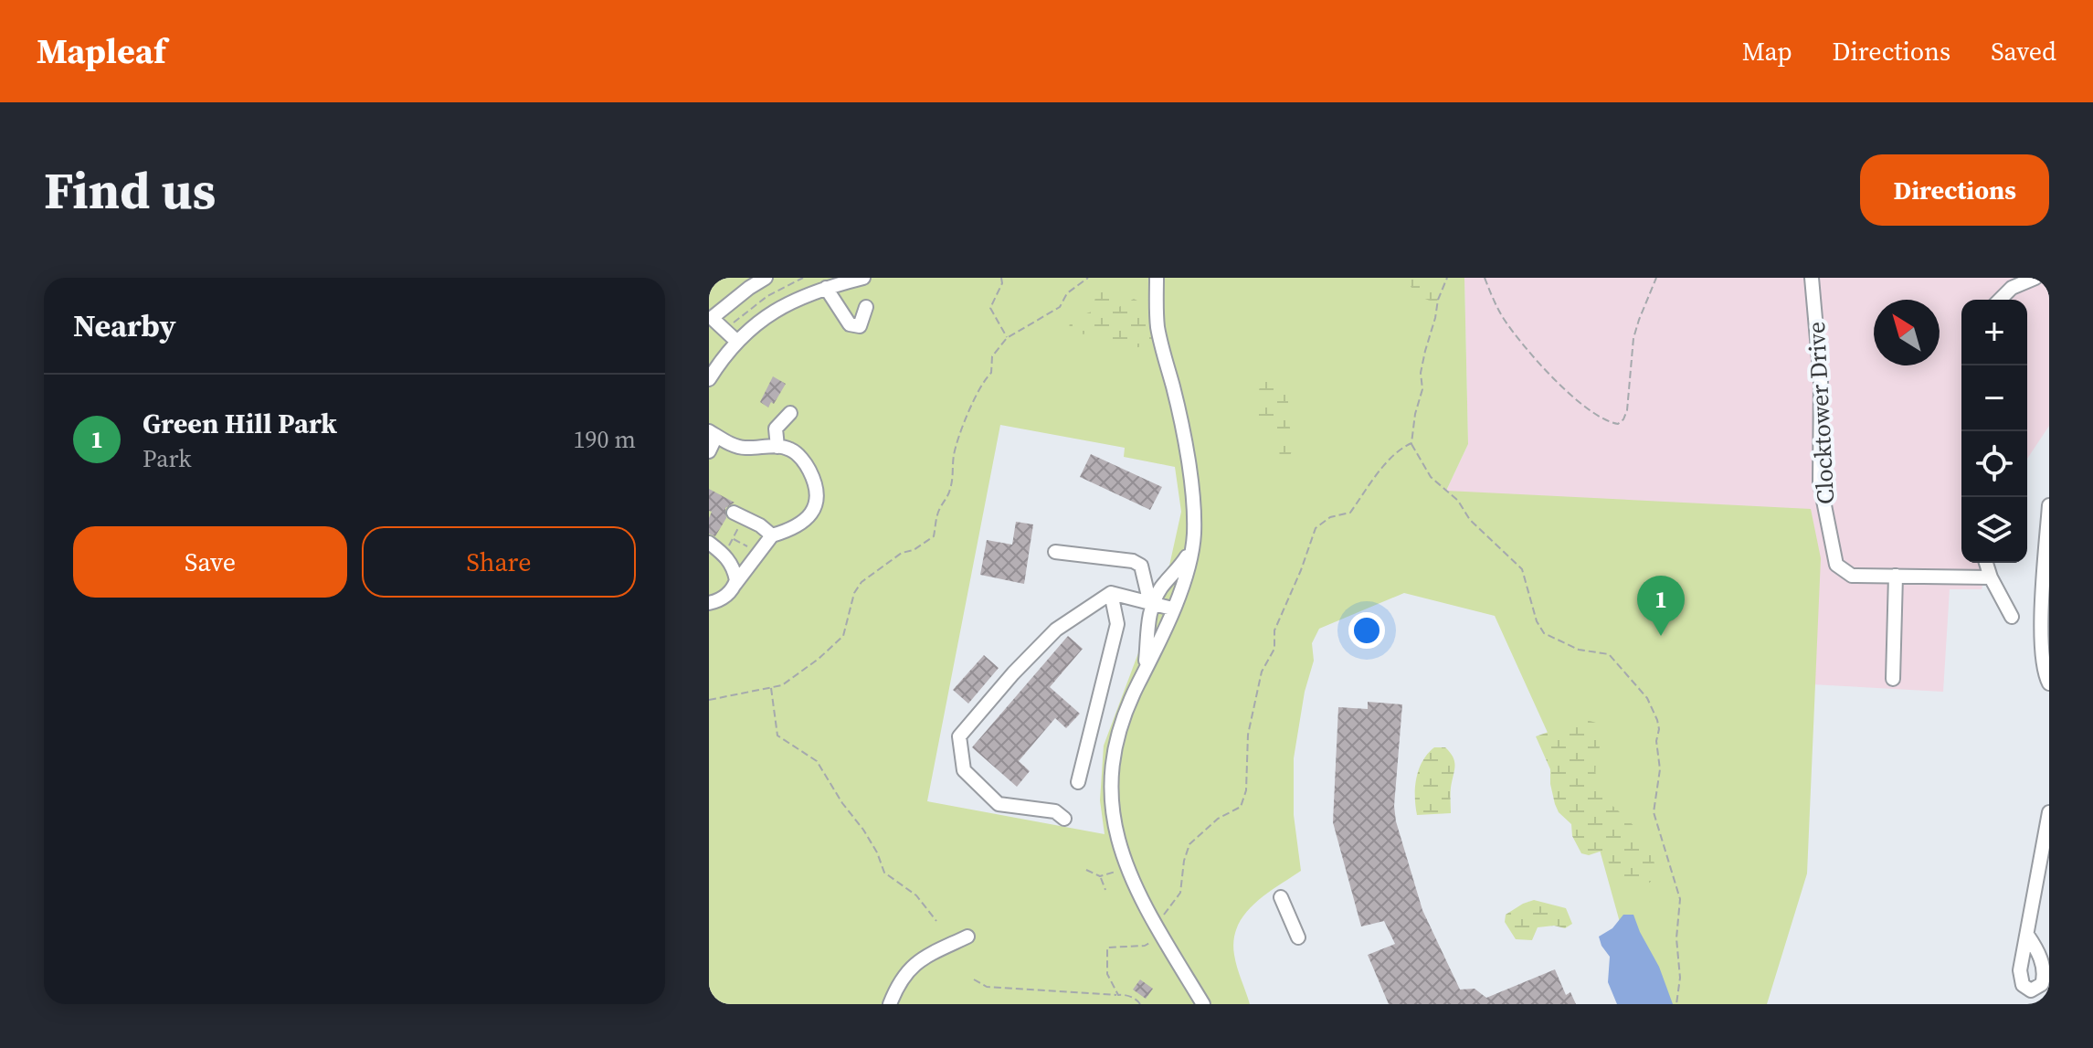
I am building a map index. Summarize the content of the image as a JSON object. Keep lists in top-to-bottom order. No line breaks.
{"streets":{"street":["Clocktower Drive"]},"north":"top left","page":{"header":"Mapleaf","nav":["Map","Directions","Saved"],"buttons":["Directions",["Save","Share"]],"title":"Find us","heading":"Nearby","map_buttons":["+","−"],"list":[{"mark":"1","name":"Green Hill Park","note":"Park","value":"190 m"}],"pins":"1"}}
